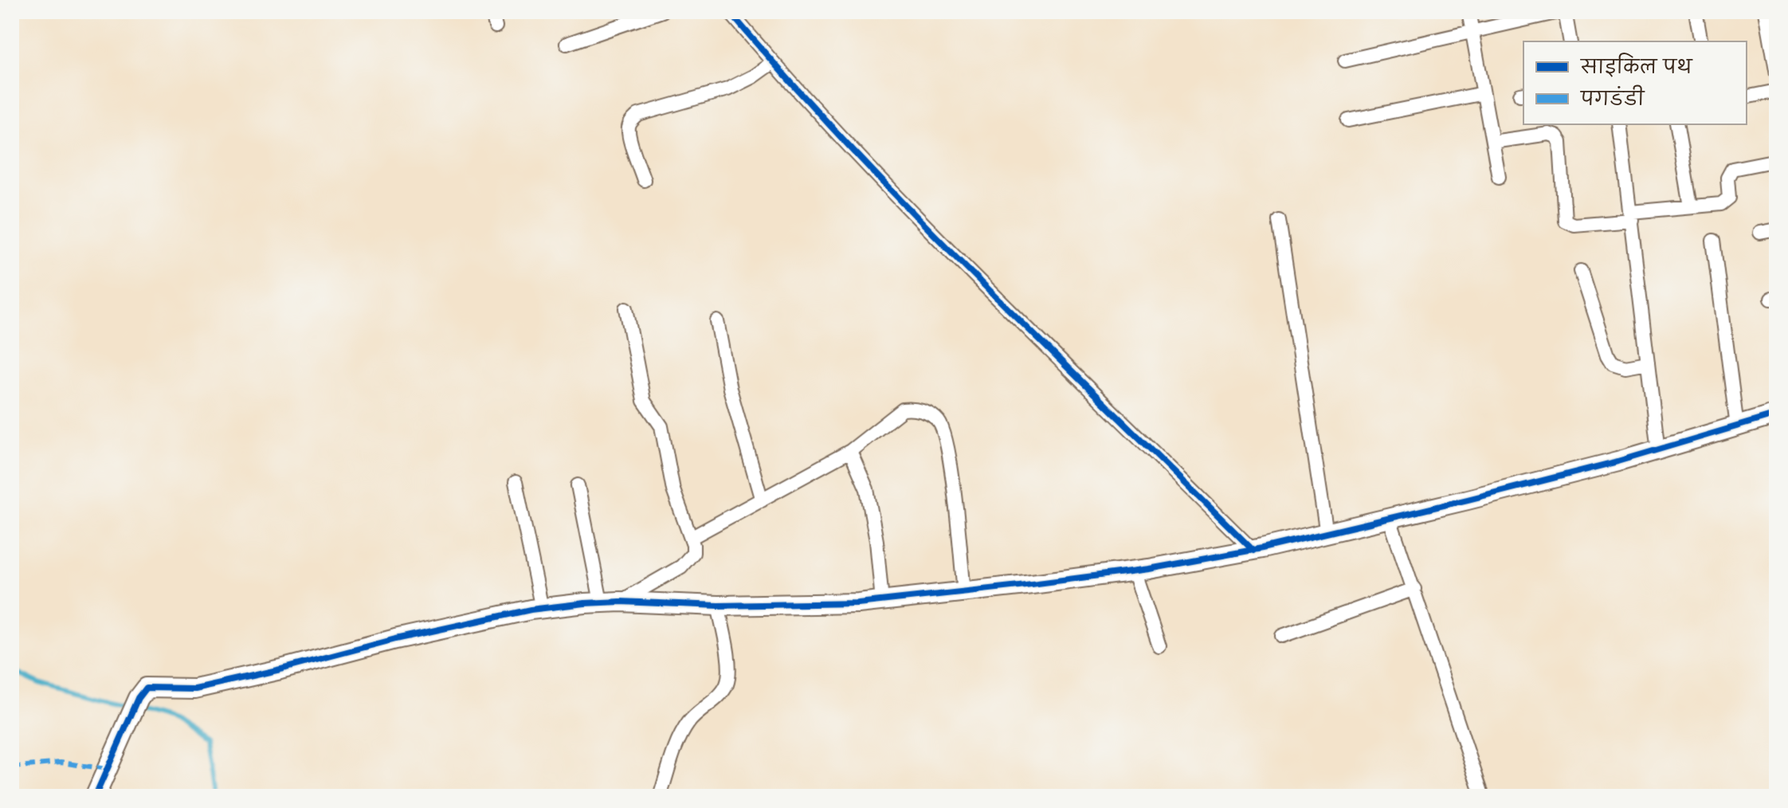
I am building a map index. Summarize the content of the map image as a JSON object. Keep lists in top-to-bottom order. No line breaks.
{"legend":["साइकिल पथ","पगडंडी"]}
